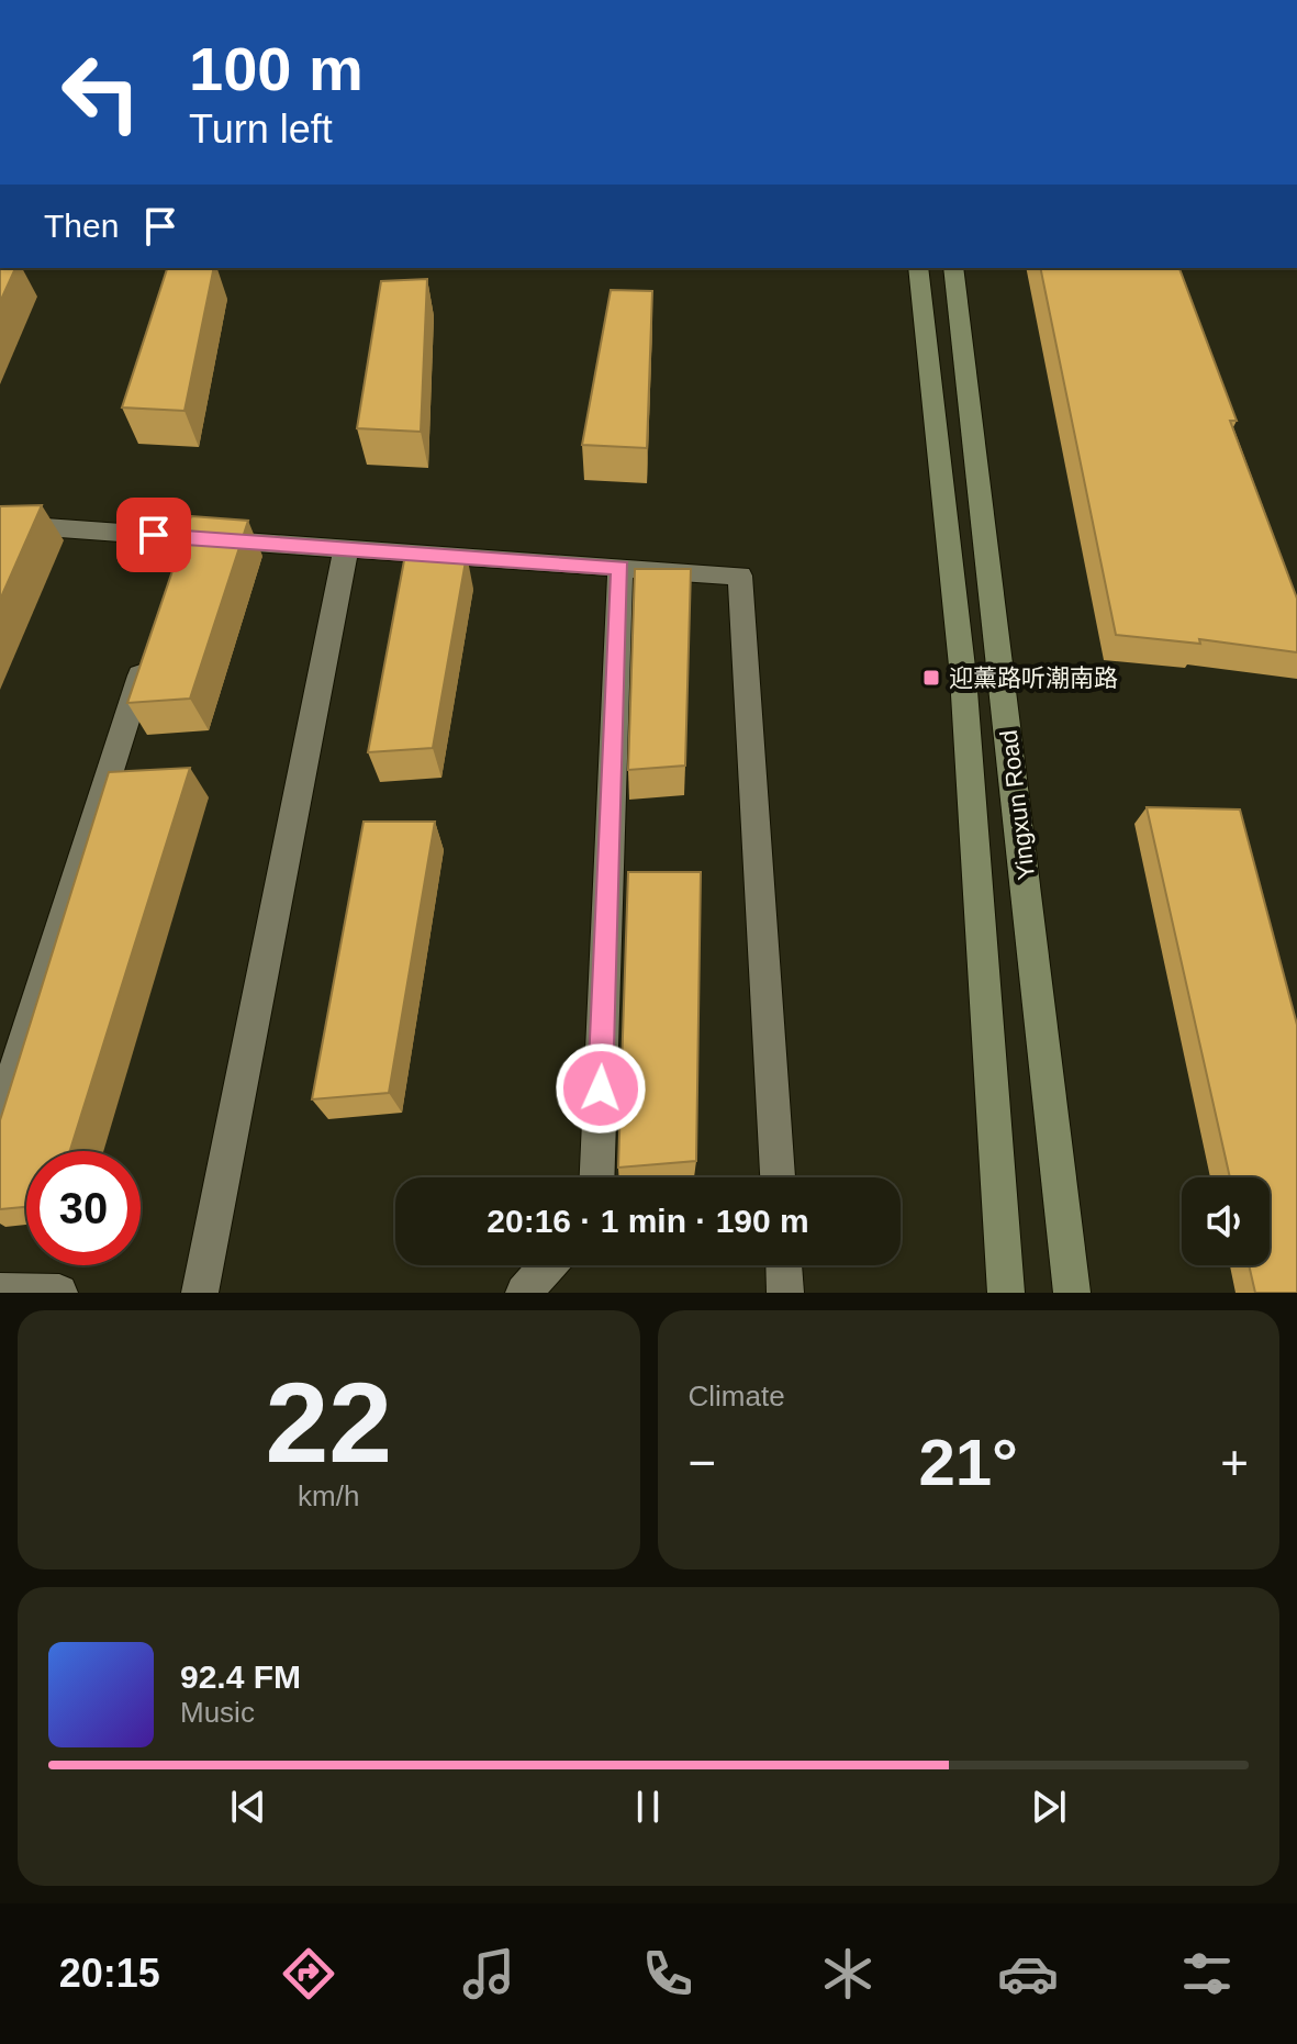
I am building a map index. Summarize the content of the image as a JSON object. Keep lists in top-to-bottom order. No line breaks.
{"streets":{"street":["Yingxun Road"]},"places":{"transit":["迎薰路听潮南路"]},"page":{"turn":["100 m","Turn left"],"then":"Then","limit":"30","trip":"20:16 · 1 min · 190 m","tile":[["22","km/h"],"Climate"],"heat":["−","21°","+"],"song":["92.4 FM","Music"],"tabs":"20:15"}}
